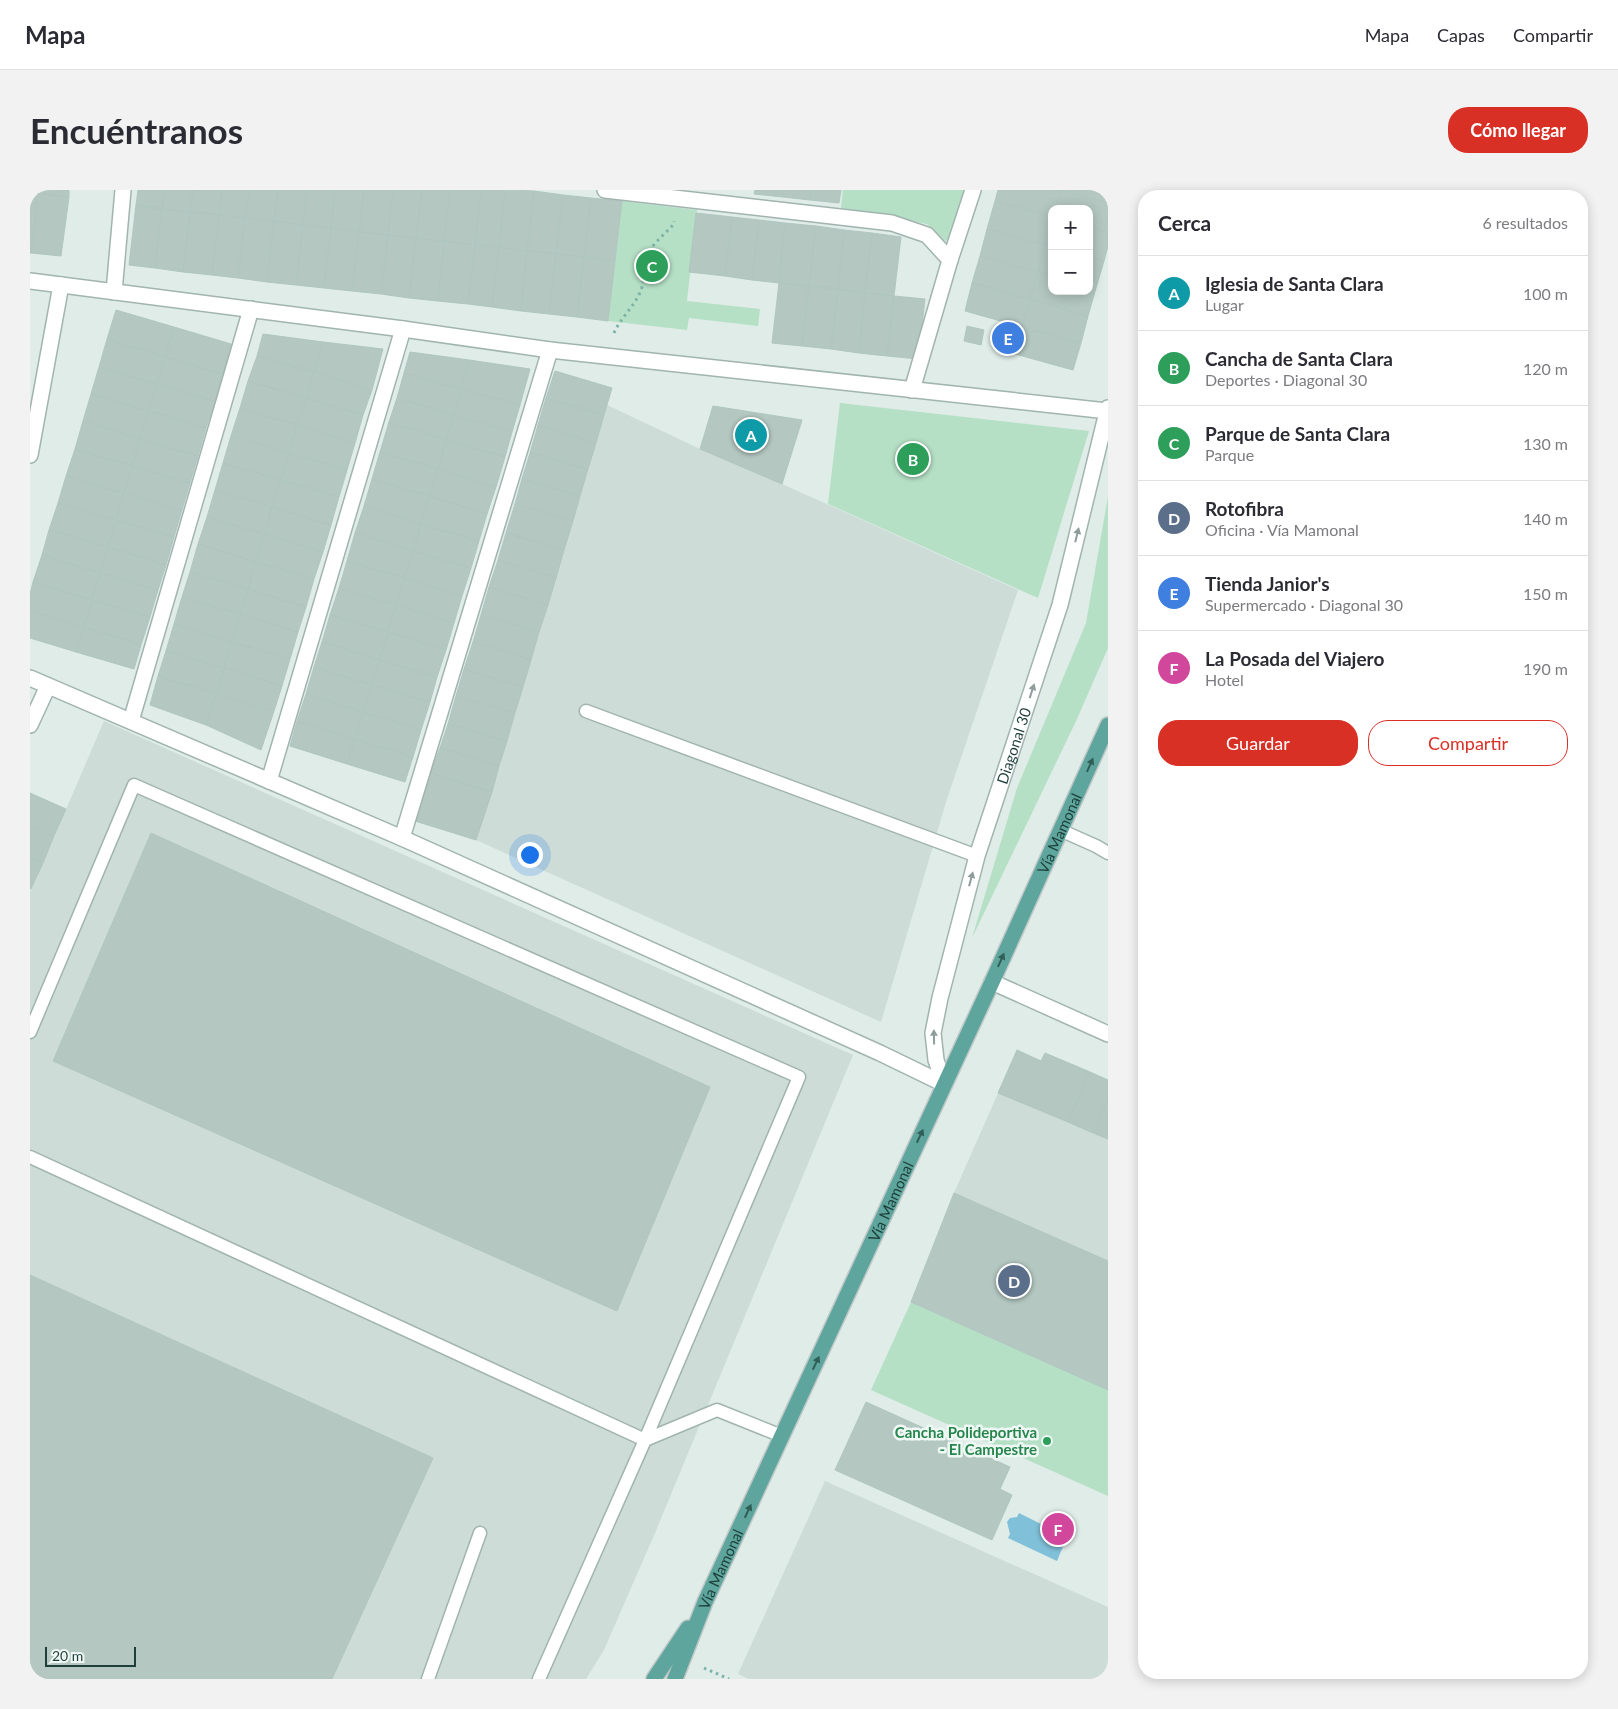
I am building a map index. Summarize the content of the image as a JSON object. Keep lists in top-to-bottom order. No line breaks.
{"streets":{"main road":["Vía Mamonal"],"street":["Diagonal 30"]},"crossings":[["Diagonal 30","Vía Mamonal"]],"one_way":["Diagonal 30","Vía Mamonal"],"places":["Cancha Polideportiva - El Campestre"],"scale_bar":"20 m","page":{"header":"Mapa","nav":["Mapa","Capas","Compartir"],"buttons":["Cómo llegar",["Guardar","Compartir"]],"title":"Encuéntranos","heading":["Cerca","6 resultados"],"map_buttons":["+","−"],"pins":["C","E","A","B","D","F"],"list":[{"mark":"A","name":"Iglesia de Santa Clara","note":"Lugar","value":"100 m"},{"mark":"B","name":"Cancha de Santa Clara","note":"Deportes · Diagonal 30","value":"120 m"},{"mark":"C","name":"Parque de Santa Clara","note":"Parque","value":"130 m"},{"mark":"D","name":"Rotofibra","note":"Oficina · Vía Mamonal","value":"140 m"},{"mark":"E","name":"Tienda Janior's","note":"Supermercado · Diagonal 30","value":"150 m"},{"mark":"F","name":"La Posada del Viajero","note":"Hotel","value":"190 m"}],"scale":"20 m"}}
